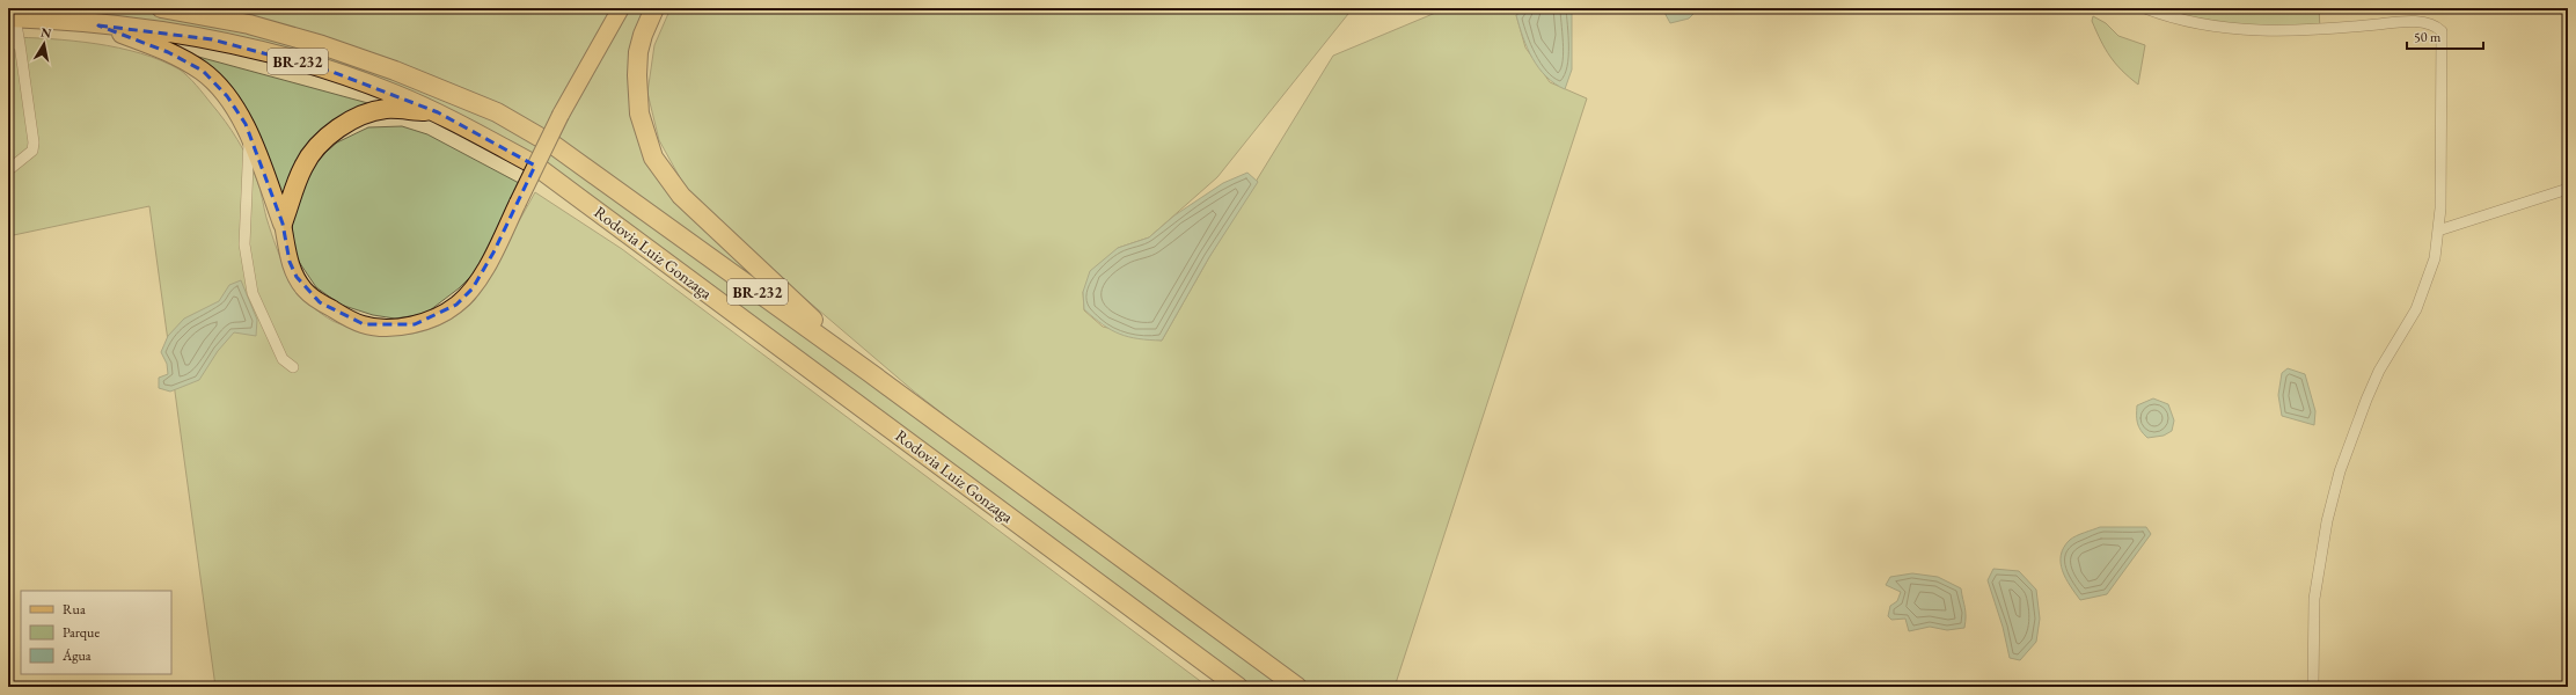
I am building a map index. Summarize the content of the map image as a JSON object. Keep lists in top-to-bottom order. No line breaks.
{"streets":{"highway":["BR-232","Rodovia Luiz Gonzaga"]},"legend":["Rua","Parque","Água"],"scale_bar":"50 m","north":"top"}
